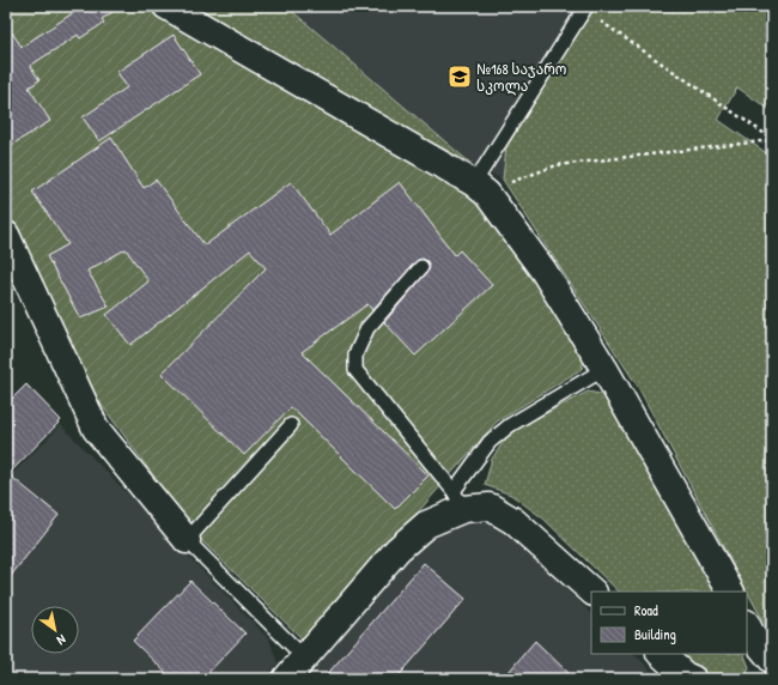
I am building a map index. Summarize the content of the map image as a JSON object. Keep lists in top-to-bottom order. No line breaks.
{"places":{"school or university":["№168 საჯარო სკოლა"]},"legend":["Road","Building"],"north":"bottom right"}
